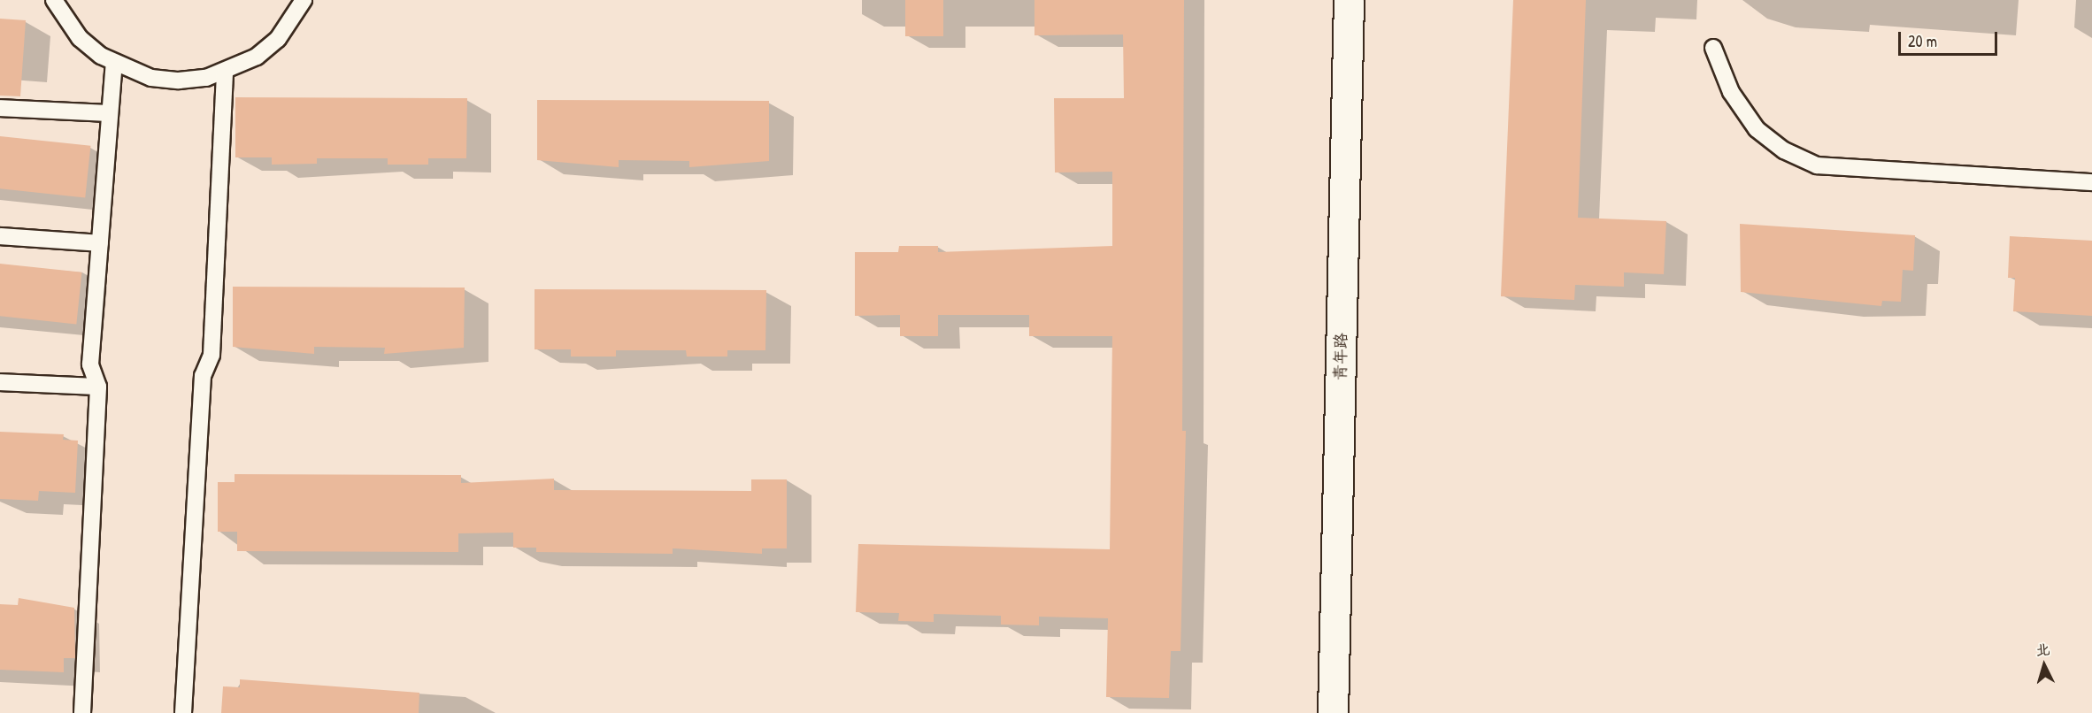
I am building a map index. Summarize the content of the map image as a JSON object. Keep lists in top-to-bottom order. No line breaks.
{"streets":{"street":["青年路"]},"scale_bar":"20 m","north":"top"}
